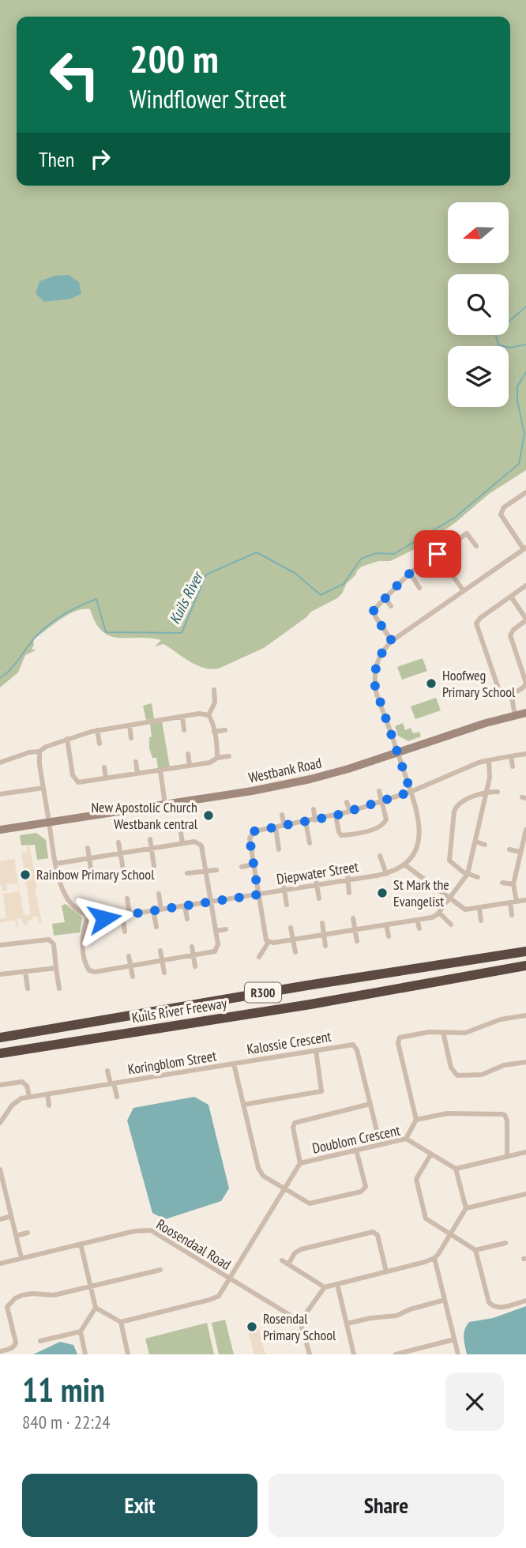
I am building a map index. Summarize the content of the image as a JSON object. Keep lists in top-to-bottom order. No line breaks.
{"streets":{"highway":["R300","Kuils River Freeway"],"street":["Westbank Road","Diepwater Street","Kalossie Crescent","Koringblom Street","Doublom Crescent","Roosendaal Road"]},"crossings":[["Kalossie Crescent","Koringblom Street"],["Kalossie Crescent","Doublom Crescent"],["Doublom Crescent","Roosendaal Road"]],"water":["Kuils River"],"places":["Hoofweg Primary School","New Apostolic Church Westbank central","Rainbow Primary School","St Mark the Evangelist","Rosendal Primary School"],"north":"left","page":{"turn":["200 m","Windflower Street"],"then":"Then","heading":["11 min","840 m · 22:24"],"buttons":["Exit","Share"]}}
